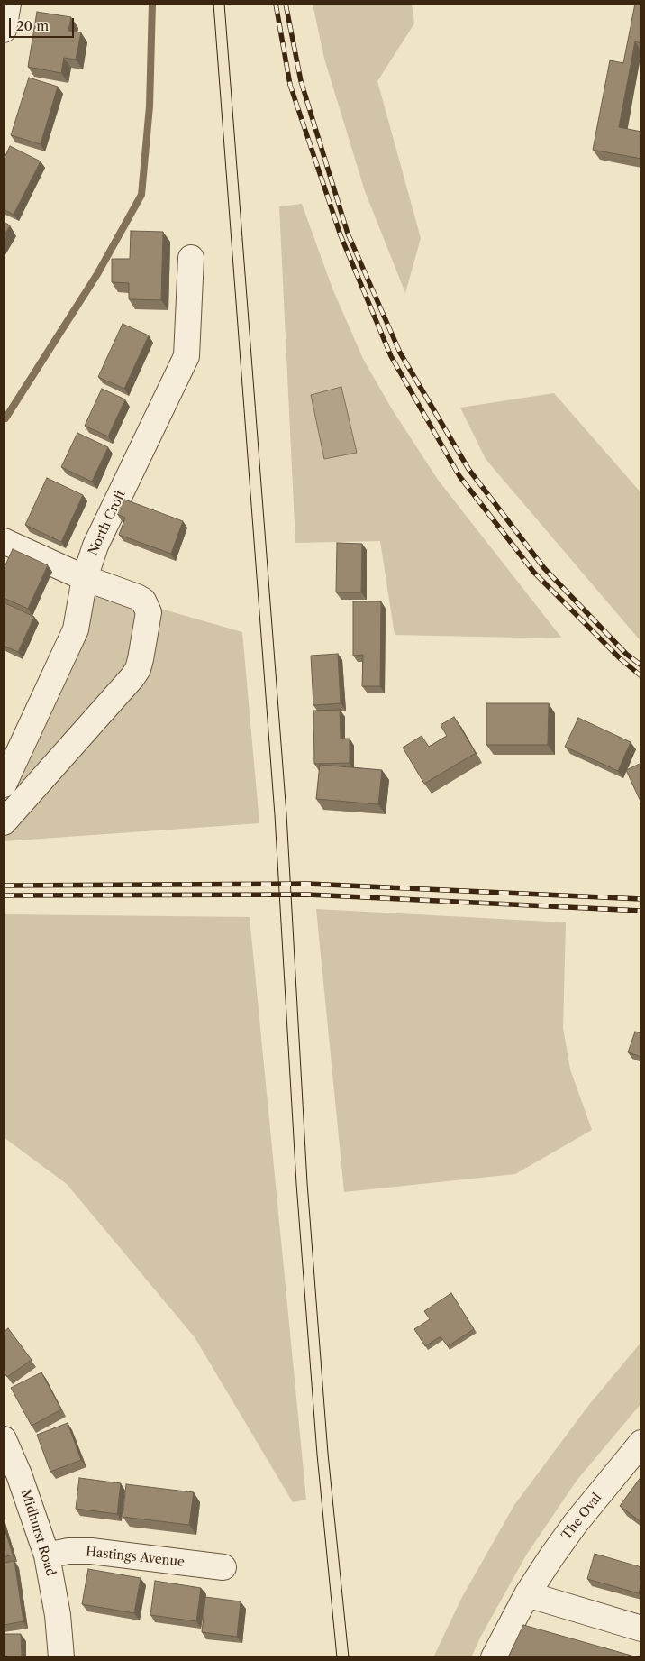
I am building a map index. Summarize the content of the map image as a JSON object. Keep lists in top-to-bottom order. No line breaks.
{"streets":{"street":["North Croft","The Oval","Midhurst Road","Hastings Avenue"]},"crossings":[["Midhurst Road","Hastings Avenue"]],"scale_bar":"20 m"}
